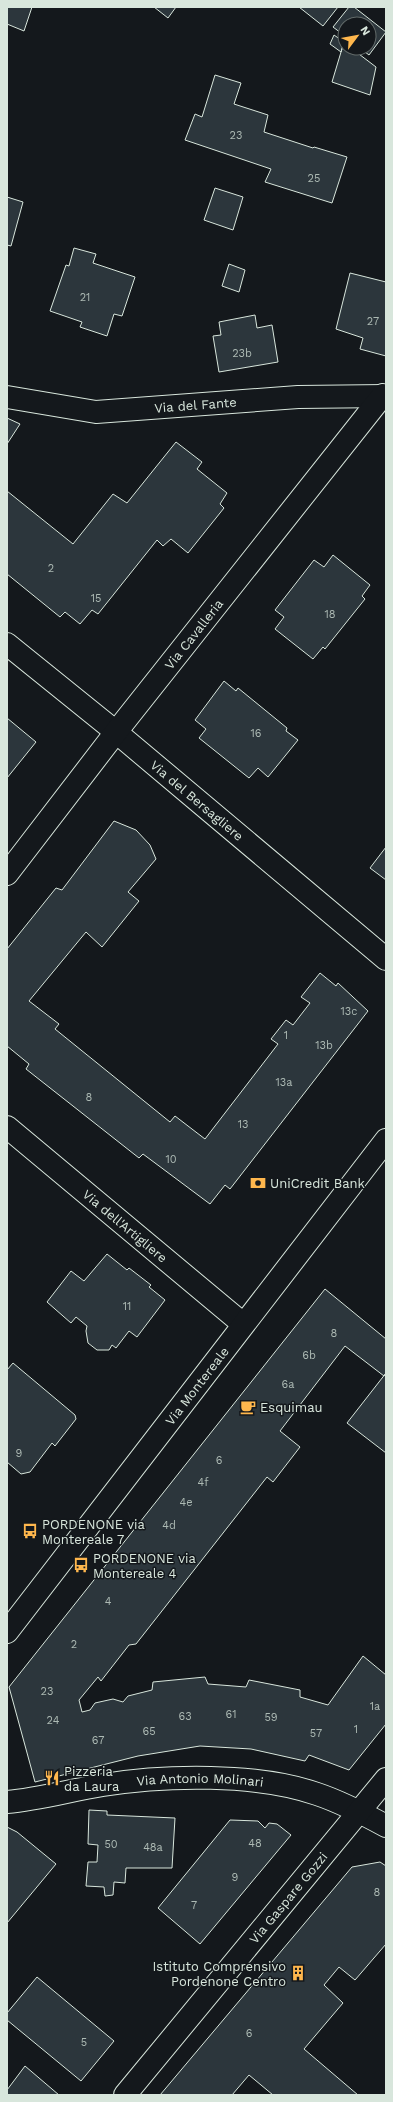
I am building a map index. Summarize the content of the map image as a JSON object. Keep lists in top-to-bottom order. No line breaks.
{"streets":{"street":["Via del Fante","Via Cavalleria","Via del Bersagliere","Via dell'Artigliere","Via Montereale","Via Antonio Molinari","Via Gaspare Gozzi"]},"crossings":[["Via del Fante","Via Cavalleria"],["Via Cavalleria","Via del Bersagliere"],["Via dell'Artigliere","Via Montereale"],["Via Antonio Molinari","Via Gaspare Gozzi"]],"places":{"bank":["UniCredit Bank"],"cafe":["Esquimau"],"bus stop":["PORDENONE via Montereale 7","PORDENONE via Montereale 4"],"restaurant":["Pizzeria da Laura"],"building":["Istituto Comprensivo Pordenone Centro"]},"house_numbers":["23","25","21","27","23b","2","15","18","16","13c","1","13b","13a","8","13","10","11","8","6b","6a","9","6","4f","4e","4d","4","2","23","1a","61","63","59","24","1","65","57","67","48","50","48a","9","8","7","6","5"],"north":"top right"}
